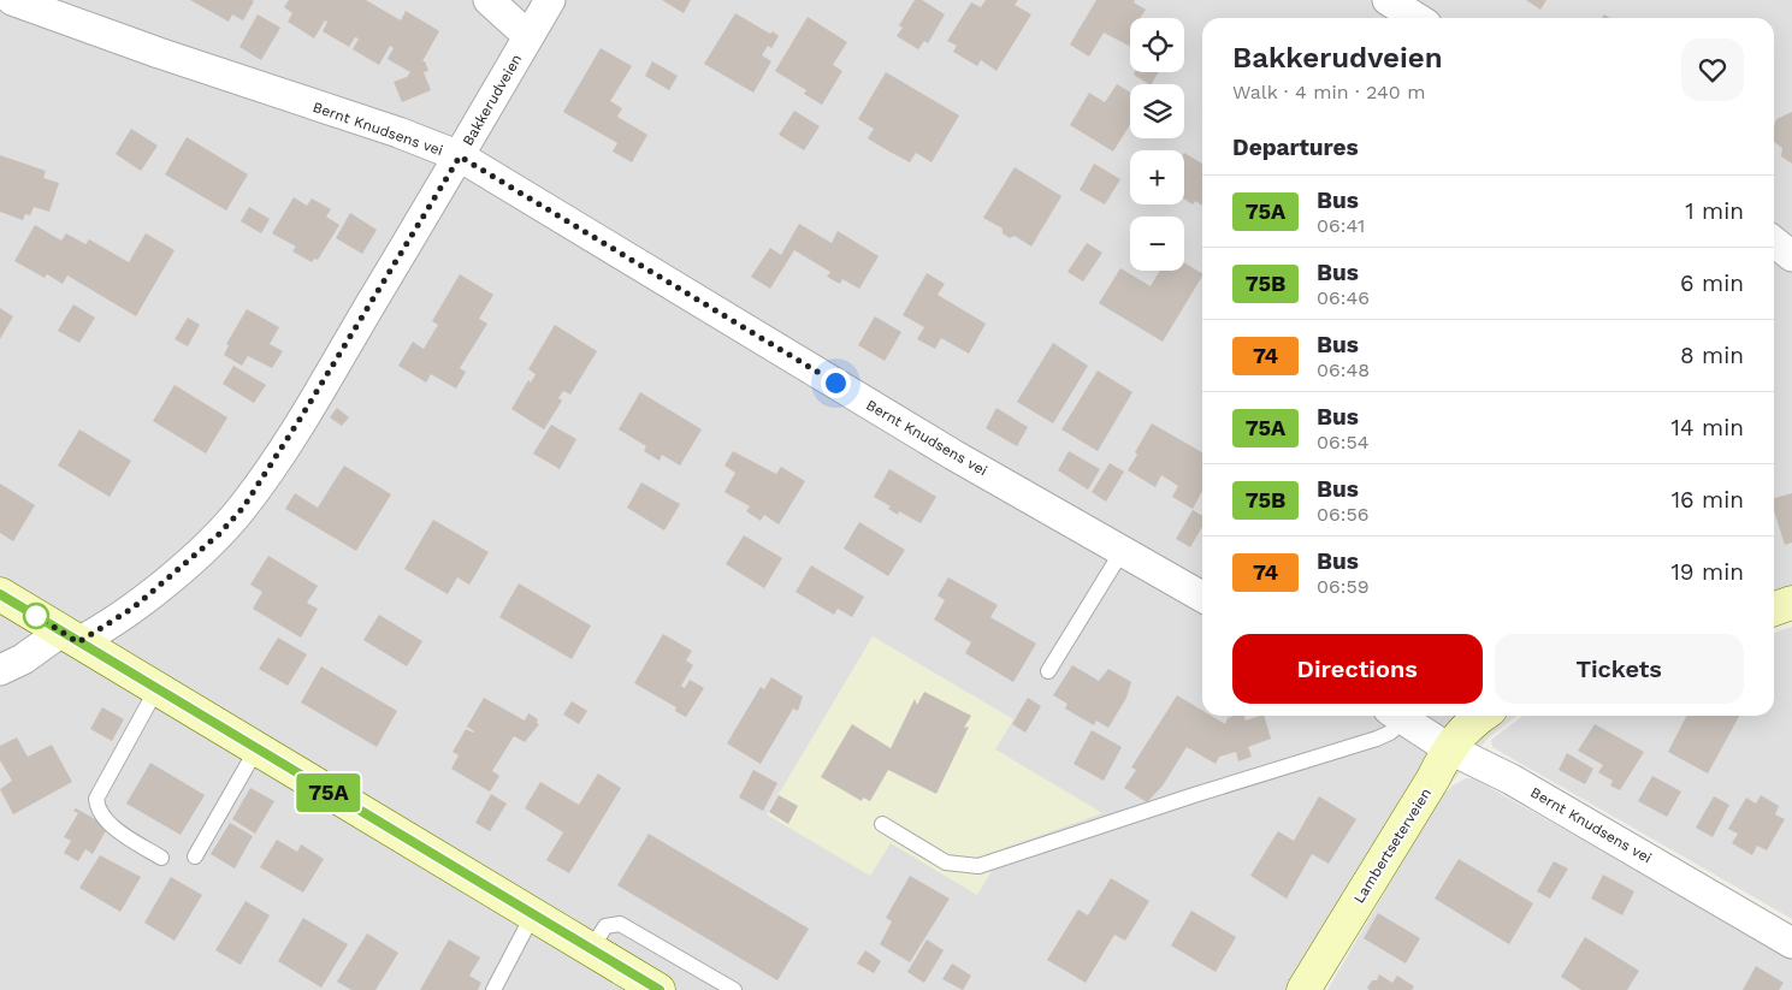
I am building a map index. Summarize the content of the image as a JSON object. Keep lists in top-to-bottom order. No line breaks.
{"streets":{"street":["Bakkerudveien","Bernt Knudsens vei","Lambertseterveien"]},"crossings":[["Bakkerudveien","Bernt Knudsens vei"],["Bernt Knudsens vei","Lambertseterveien"]],"lines":["bus line 75A"],"page":{"on_map":"75A","map_buttons":["+","−"],"heading":[["Bakkerudveien","Walk · 4 min · 240 m"],"Departures"],"list":[{"mark":"75A","name":"Bus","note":"06:41","value":"1 min"},{"mark":"75B","name":"Bus","note":"06:46","value":"6 min"},{"mark":"74","name":"Bus","note":"06:48","value":"8 min"},{"mark":"75A","name":"Bus","note":"06:54","value":"14 min"},{"mark":"75B","name":"Bus","note":"06:56","value":"16 min"},{"mark":"74","name":"Bus","note":"06:59","value":"19 min"}],"buttons":["Directions","Tickets"]}}
